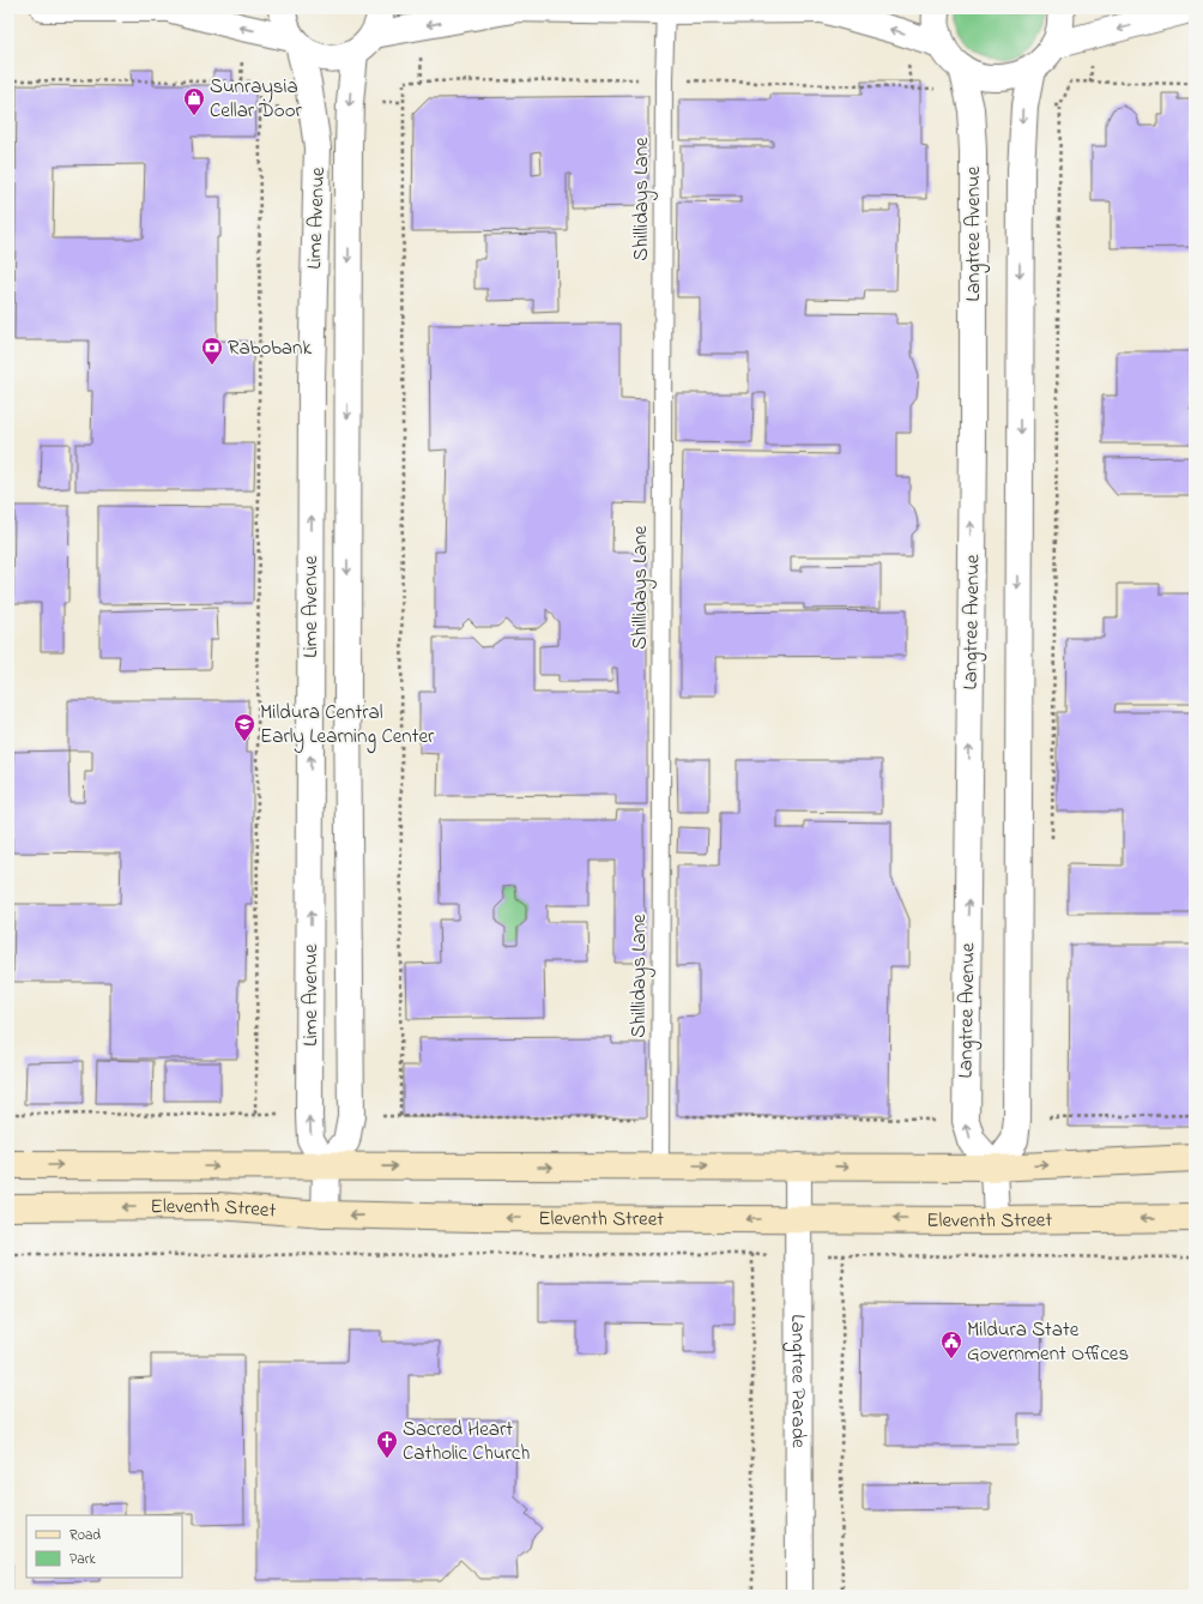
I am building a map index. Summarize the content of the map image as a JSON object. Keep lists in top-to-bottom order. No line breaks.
{"streets":{"main road":["Eleventh Street"],"street":["Lime Avenue","Langtree Avenue","Langtree Parade"],"lane":["Shillidays Lane"]},"crossings":[["Shillidays Lane","Eleventh Street"],["Lime Avenue","Eleventh Street"],["Langtree Avenue","Eleventh Street"],["Eleventh Street","Langtree Parade"]],"places":{"shop":["Sunraysia Cellar Door"],"bank":["Rabobank"],"school or university":["Mildura Central Early Learning Center"],"public building":["Mildura State Government Offices"],"church":["Sacred Heart Catholic Church"]},"legend":["Road","Park"]}
